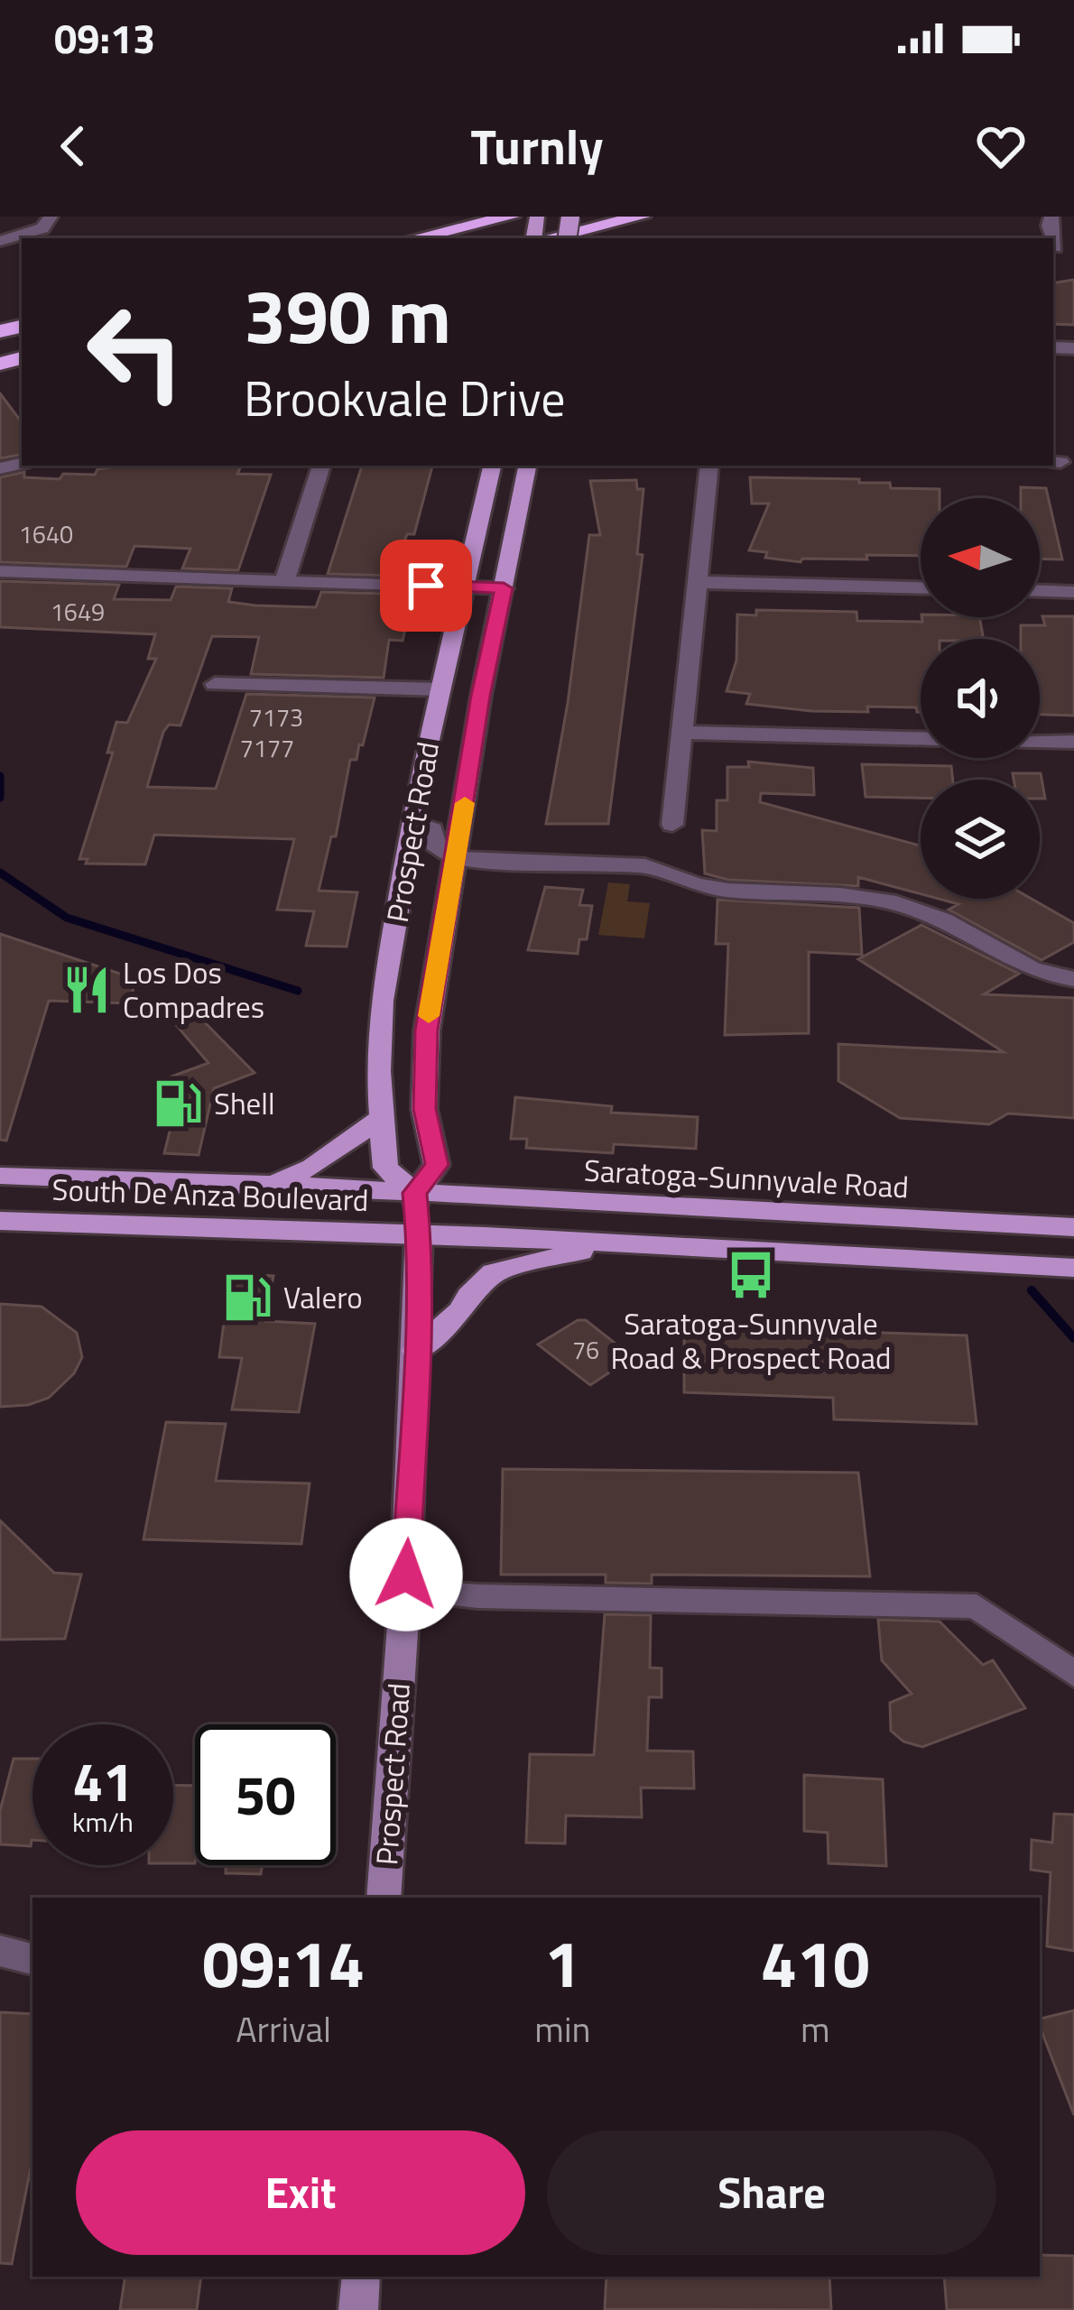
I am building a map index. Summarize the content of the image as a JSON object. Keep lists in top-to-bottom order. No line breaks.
{"streets":{"main road":["Prospect Road","Saratoga-Sunnyvale Road","South De Anza Boulevard"]},"crossings":[["Prospect Road","Saratoga-Sunnyvale Road"],["Prospect Road","South De Anza Boulevard"],["Saratoga-Sunnyvale Road","South De Anza Boulevard"]],"places":{"restaurant":["Los Dos Compadres"],"fuel station":["Shell","Valero"],"bus stop":["Saratoga-Sunnyvale Road & Prospect Road"]},"house_numbers":["1640","1649","7173","7177","76"],"north":"left","page":{"status":"09:13","header":"Turnly","turn":["390 m","Brookvale Drive"],"speed":"41 km/h","limit":"50","eta":["09:14","Arrival","1","min","410","m"],"buttons":["Exit","Share"]}}
